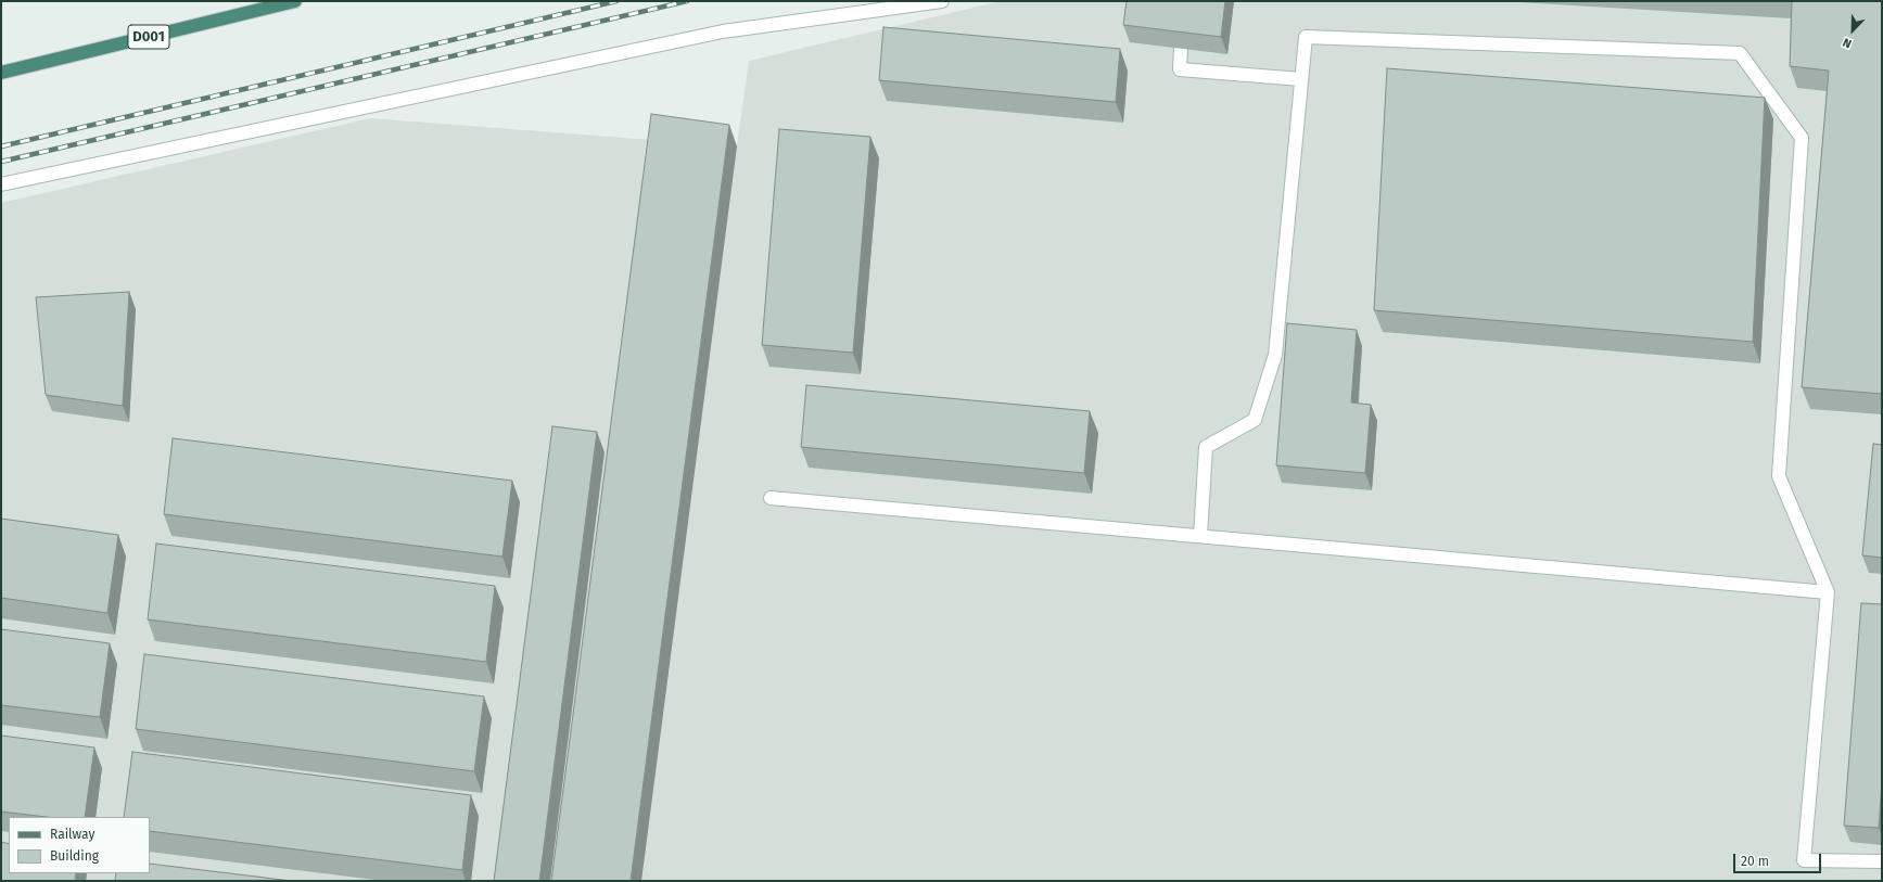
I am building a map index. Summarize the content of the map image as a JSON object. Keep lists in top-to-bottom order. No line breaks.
{"streets":{"highway":["D001"]},"legend":["Railway","Building"],"scale_bar":"20 m","north":"bottom left"}
